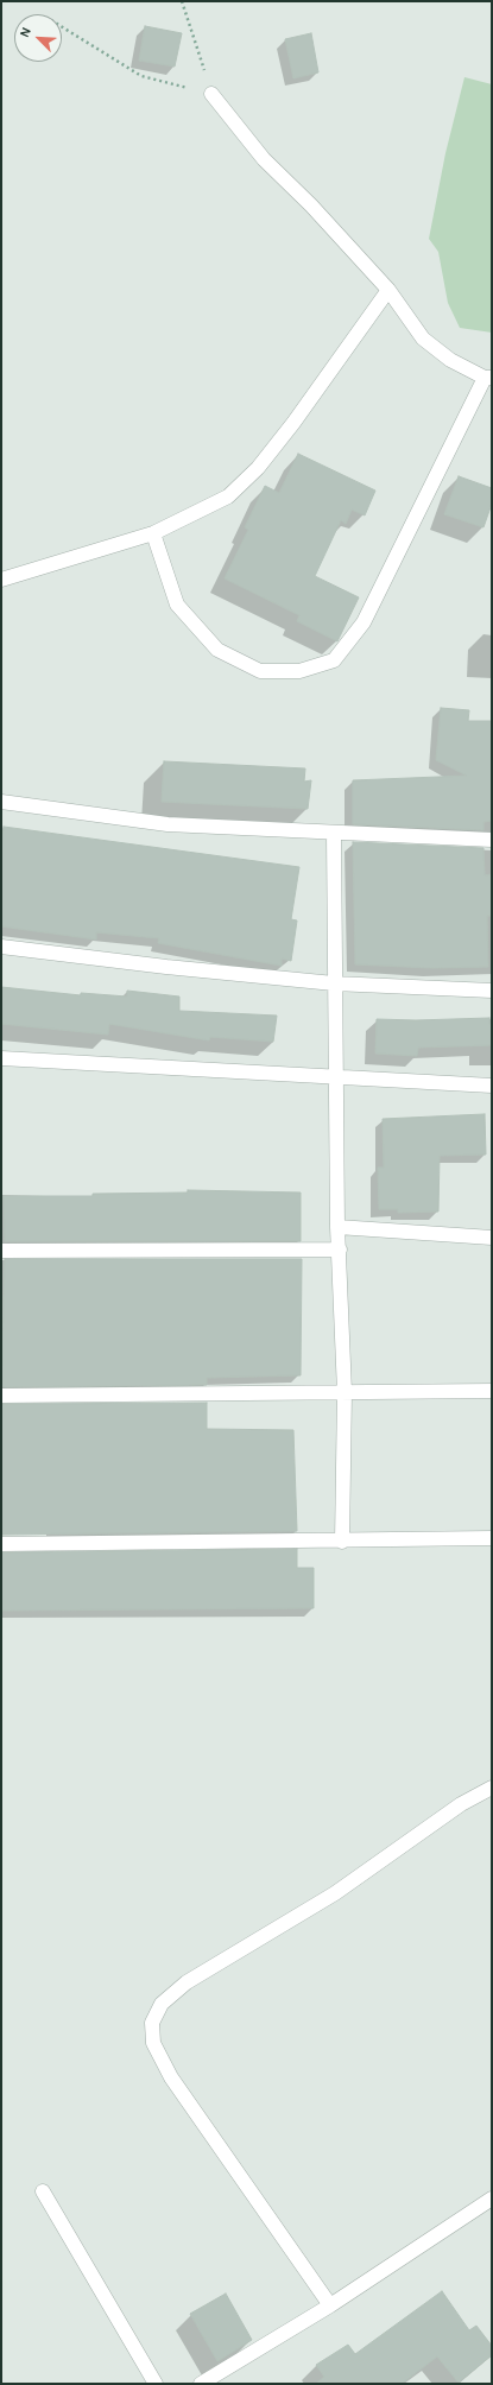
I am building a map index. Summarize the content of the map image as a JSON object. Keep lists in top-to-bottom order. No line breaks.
{"north":"top left"}
